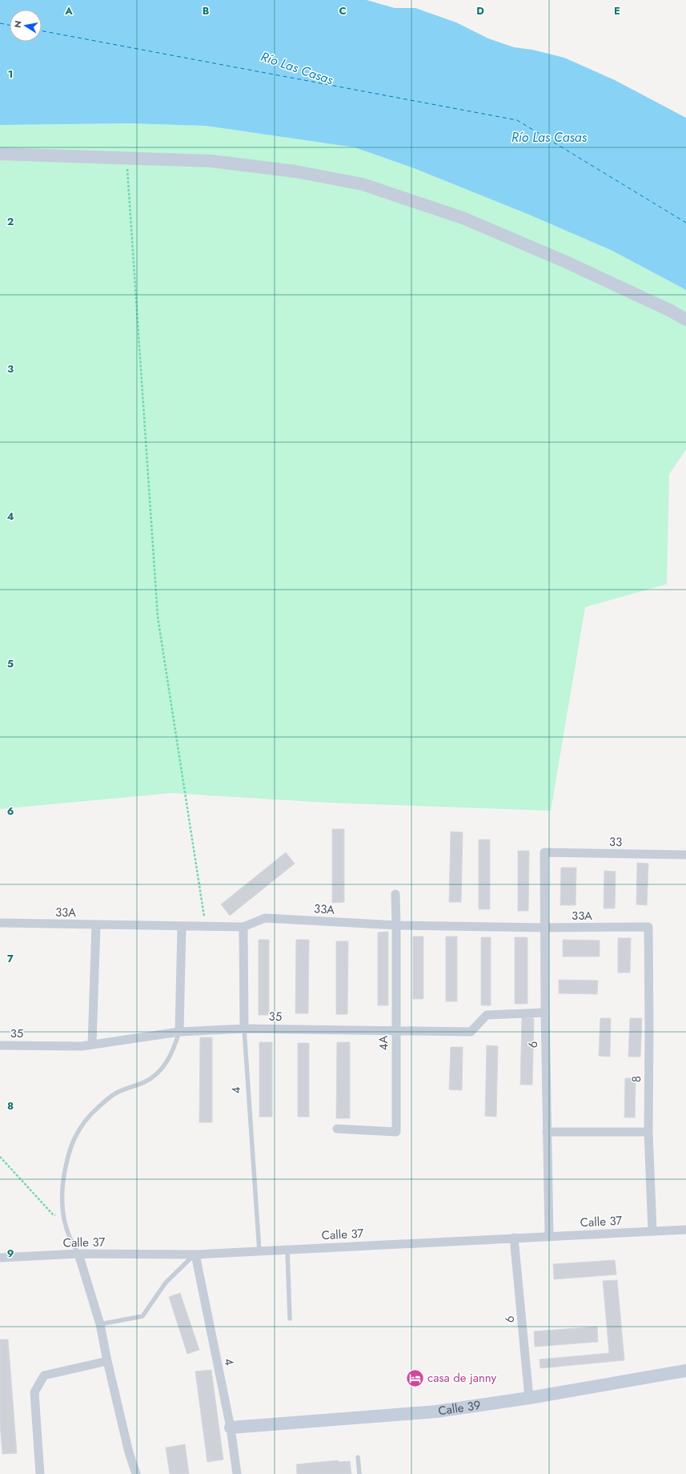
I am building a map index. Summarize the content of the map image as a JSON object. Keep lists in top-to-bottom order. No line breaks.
{"streets":{"street":["33","33A","35","4A","6","8","4","Calle 37","Calle 39"]},"crossings":[["33","6"],["33A","4A"],["33A","6"],["33A","8"],["33A","4"],["35","4A"],["35","6"],["35","4"],["6","Calle 37"],["6","Calle 39"],["8","Calle 37"],["4","Calle 37"],["4","Calle 39"]],"water":["Río Las Casas"],"places":{"hotel":["casa de janny"]},"north":"left","grid":{"columns":["A","B","C","D","E"],"rows":["1","2","3","4","5","6","7","8","9"]}}
